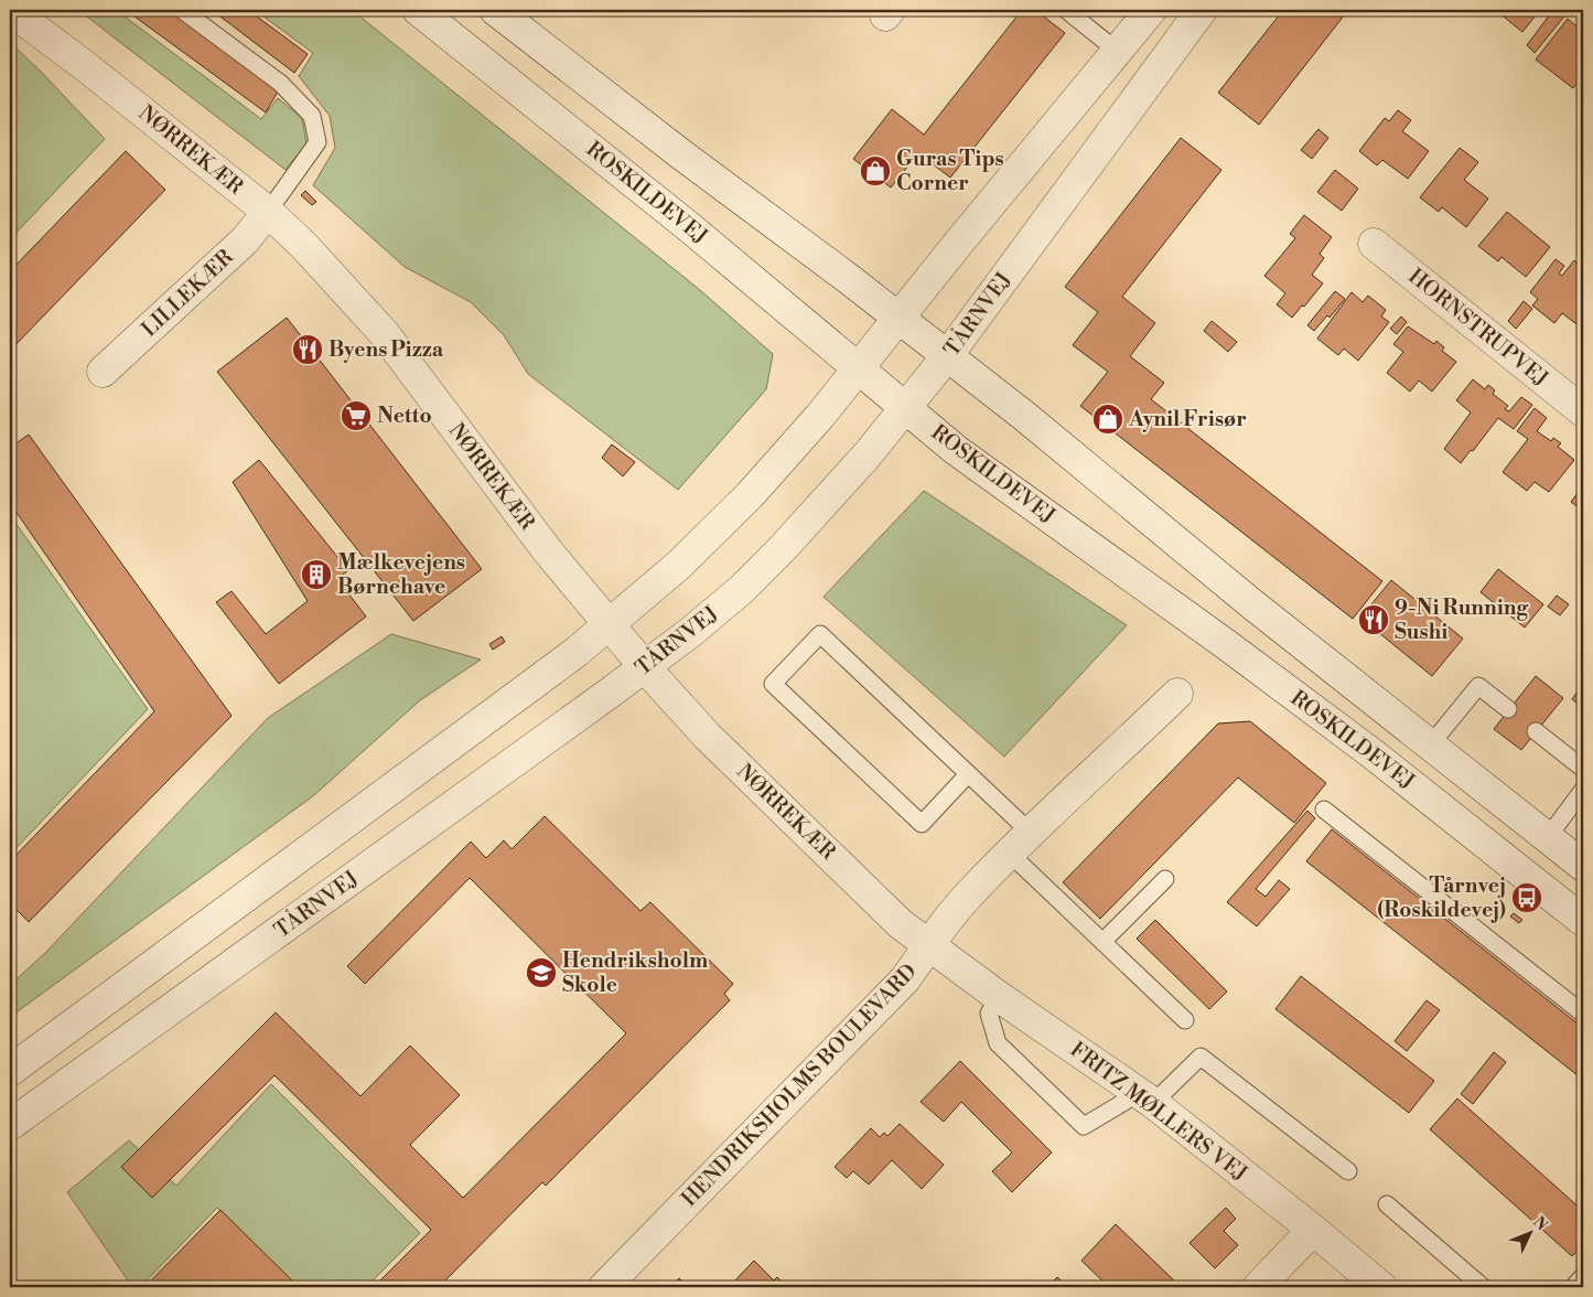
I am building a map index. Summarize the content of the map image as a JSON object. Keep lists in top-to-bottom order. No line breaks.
{"streets":{"street":["NØRREKÆR","ROSKILDEVEJ","LILLEKÆR","TÅRNVEJ","HORNSTRUPVEJ","HENDRIKSHOLMS BOULEVARD","FRITZ MØLLERS VEJ"]},"crossings":[["NØRREKÆR","LILLEKÆR"],["NØRREKÆR","TÅRNVEJ"],["NØRREKÆR","HENDRIKSHOLMS BOULEVARD"],["NØRREKÆR","FRITZ MØLLERS VEJ"],["ROSKILDEVEJ","TÅRNVEJ"],["HENDRIKSHOLMS BOULEVARD","FRITZ MØLLERS VEJ"]],"places":{"shop":["Guras Tips Corner","Aynil Frisør"],"restaurant":["Byens Pizza","9-Ni Running Sushi"],"supermarket":["Netto"],"building":["Mælkevejens Børnehave"],"bus stop":["Tårnvej (Roskildevej)"],"school or university":["Hendriksholm Skole"]},"north":"top right"}
